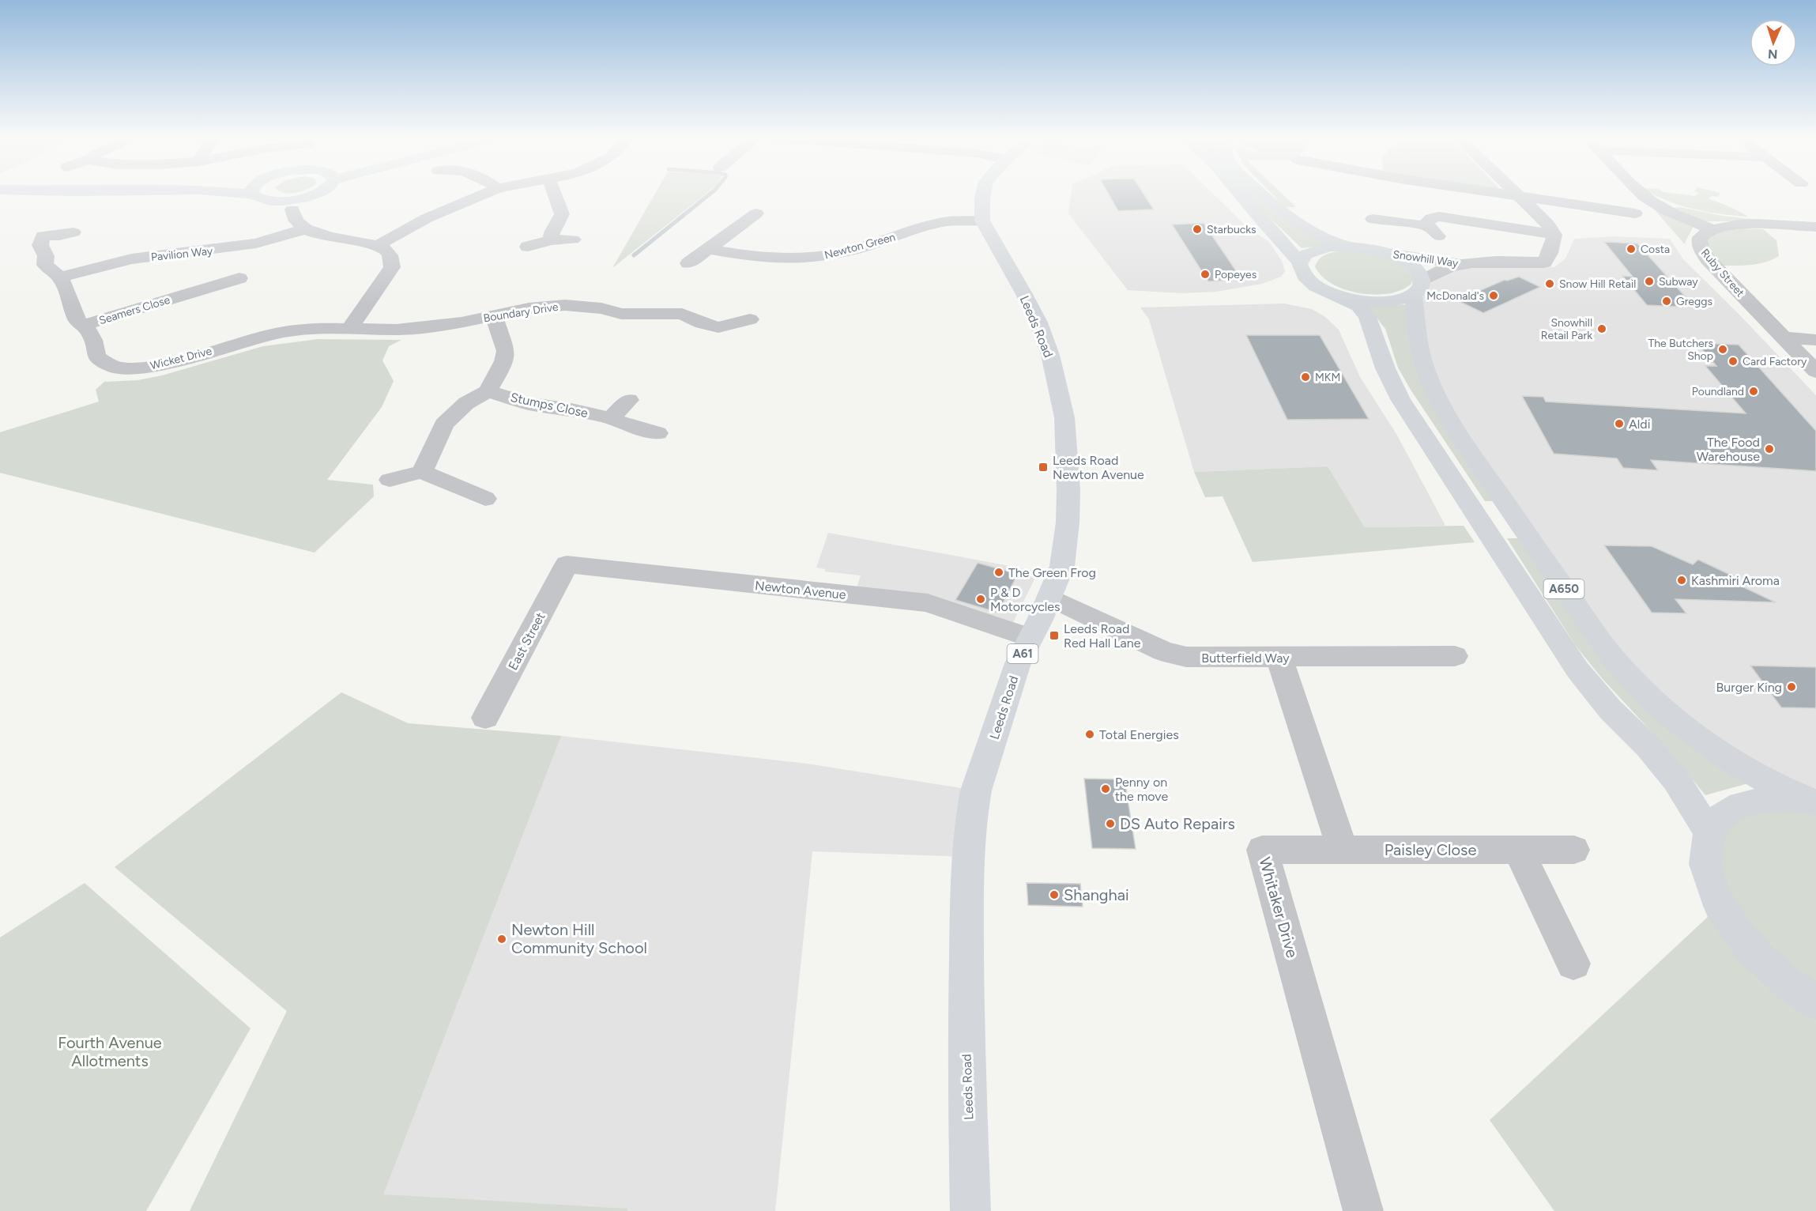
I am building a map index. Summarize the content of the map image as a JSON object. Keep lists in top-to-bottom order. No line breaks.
{"streets":{"main road":["Leeds Road","A650","A61"],"street":["Newton Green","Pavilion Way","Snowhill Way","Ruby Street","Seamers Close","Boundary Drive","Wicket Drive","Stumps Close","Newton Avenue","East Street","Butterfield Way","Paisley Close","Whitaker Drive"]},"crossings":[["Newton Green","Leeds Road"],["Pavilion Way","Wicket Drive"],["Snowhill Way","A650"],["Seamers Close","Wicket Drive"],["Boundary Drive","Wicket Drive"],["Leeds Road","Newton Avenue"],["Leeds Road","Butterfield Way"],["Newton Avenue","East Street"],["Paisley Close","Whitaker Drive"]],"parks":["Fourth Avenue Allotments"],"places":{"other":["Starbucks","Costa","Popeyes","Subway","Snow Hill Retail","McDonald's","Greggs","Snowhill Retail Park","The Butchers Shop","Card Factory","MKM","Poundland","Aldi","The Food Warehouse","The Green Frog","Kashmiri Aroma","P & D Motorcycles","Burger King","Total Energies","Penny on the move","DS Auto Repairs","Shanghai","Newton Hill Community School"],"transit":["Leeds Road Newton Avenue","Leeds Road Red Hall Lane"]},"north":"bottom"}
